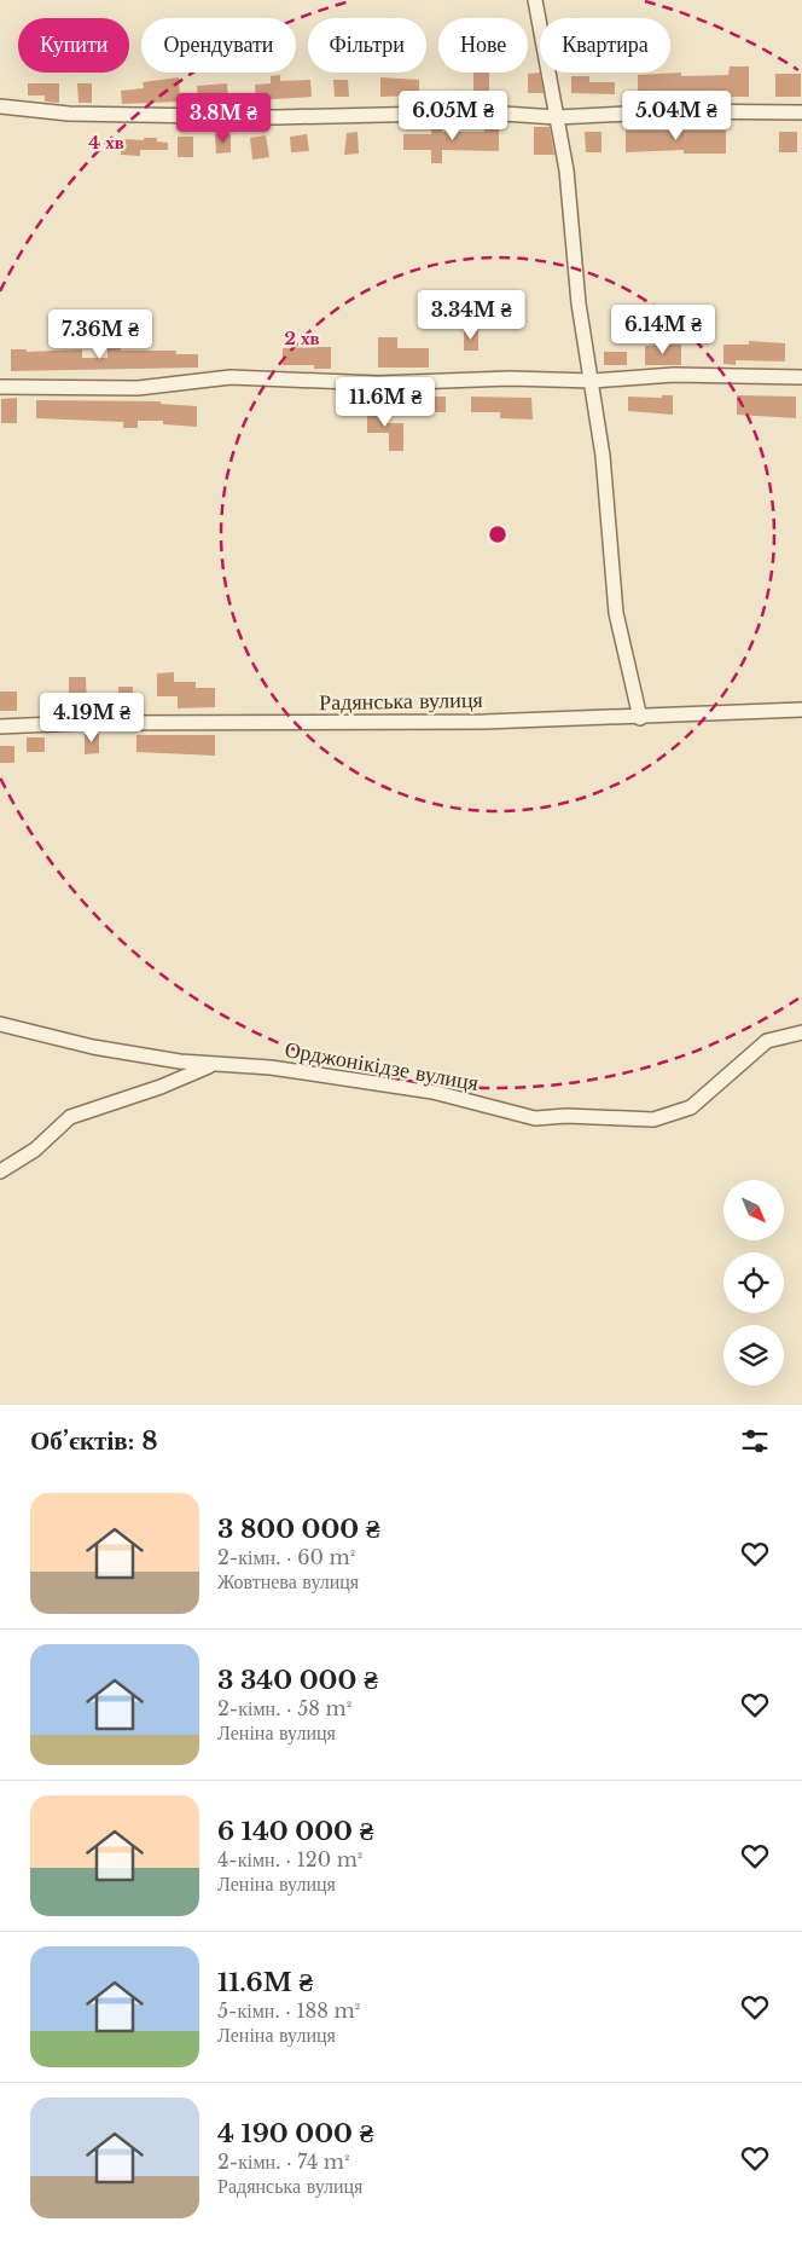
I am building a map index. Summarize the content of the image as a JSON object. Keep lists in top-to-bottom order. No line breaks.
{"streets":{"street":["Радянська вулиця","Орджонікідзе вулиця"]},"north":"bottom right","page":{"chip":["Купити","Орендувати","Фільтри","Нове","Квартира"],"price":["6.05M ₴","5.04M ₴","3.8M ₴","3.34M ₴","6.14M ₴","7.36M ₴","11.6M ₴","4.19M ₴"],"heading":"Об’єктів: 8","list":[{"name":"3 800 000 ₴","note":"2-кімн. · 60 m² · Жовтнева вулиця"},{"name":"3 340 000 ₴","note":"2-кімн. · 58 m² · Леніна вулиця"},{"name":"6 140 000 ₴","note":"4-кімн. · 120 m² · Леніна вулиця"},{"name":"11.6M ₴","note":"5-кімн. · 188 m² · Леніна вулиця"},{"name":"4 190 000 ₴","note":"2-кімн. · 74 m² · Радянська вулиця"}]},"rings":["4 хв","2 хв"]}
